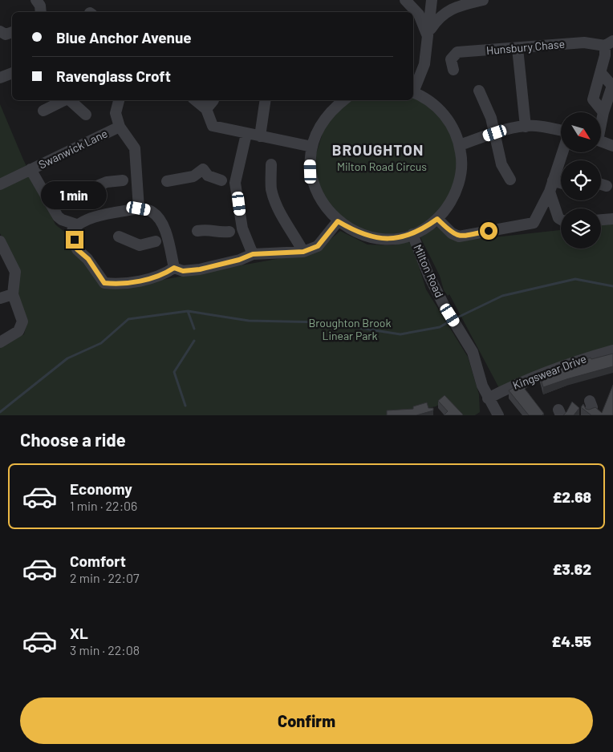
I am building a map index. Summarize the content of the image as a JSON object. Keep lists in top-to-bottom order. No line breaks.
{"streets":{"street":["Hunsbury Chase","Swanwick Lane","Milton Road","Kingswear Drive"]},"crossings":[["Milton Road","Kingswear Drive"]],"districts":["BROUGHTON"],"parks":["Milton Road Circus","Broughton Brook Linear Park"],"north":"bottom right","page":{"banner":["Blue Anchor Avenue","Ravenglass Croft"],"bubble":"1 min","heading":"Choose a ride","list":[{"name":"Economy","note":"1 min · 22:06","value":"£2.68"},{"name":"Comfort","note":"2 min · 22:07","value":"£3.62"},{"name":"XL","note":"3 min · 22:08","value":"£4.55"}],"buttons":"Confirm"}}
